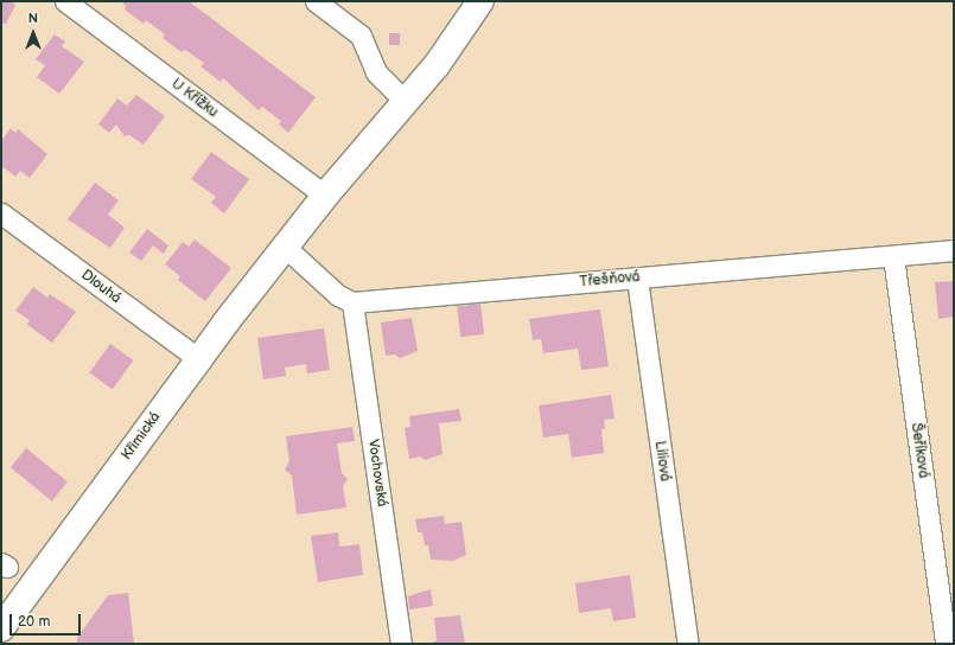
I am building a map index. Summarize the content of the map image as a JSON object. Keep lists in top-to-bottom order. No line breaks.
{"streets":{"street":["U Křížku","Třešňová","Dlouhá","Křimická","Šeříková","Liliová","Vochovská"]},"crossings":[["U Křížku","Křimická"],["Třešňová","Šeříková"],["Třešňová","Liliová"],["Třešňová","Vochovská"],["Dlouhá","Křimická"]],"scale_bar":"20 m","north":"top"}
